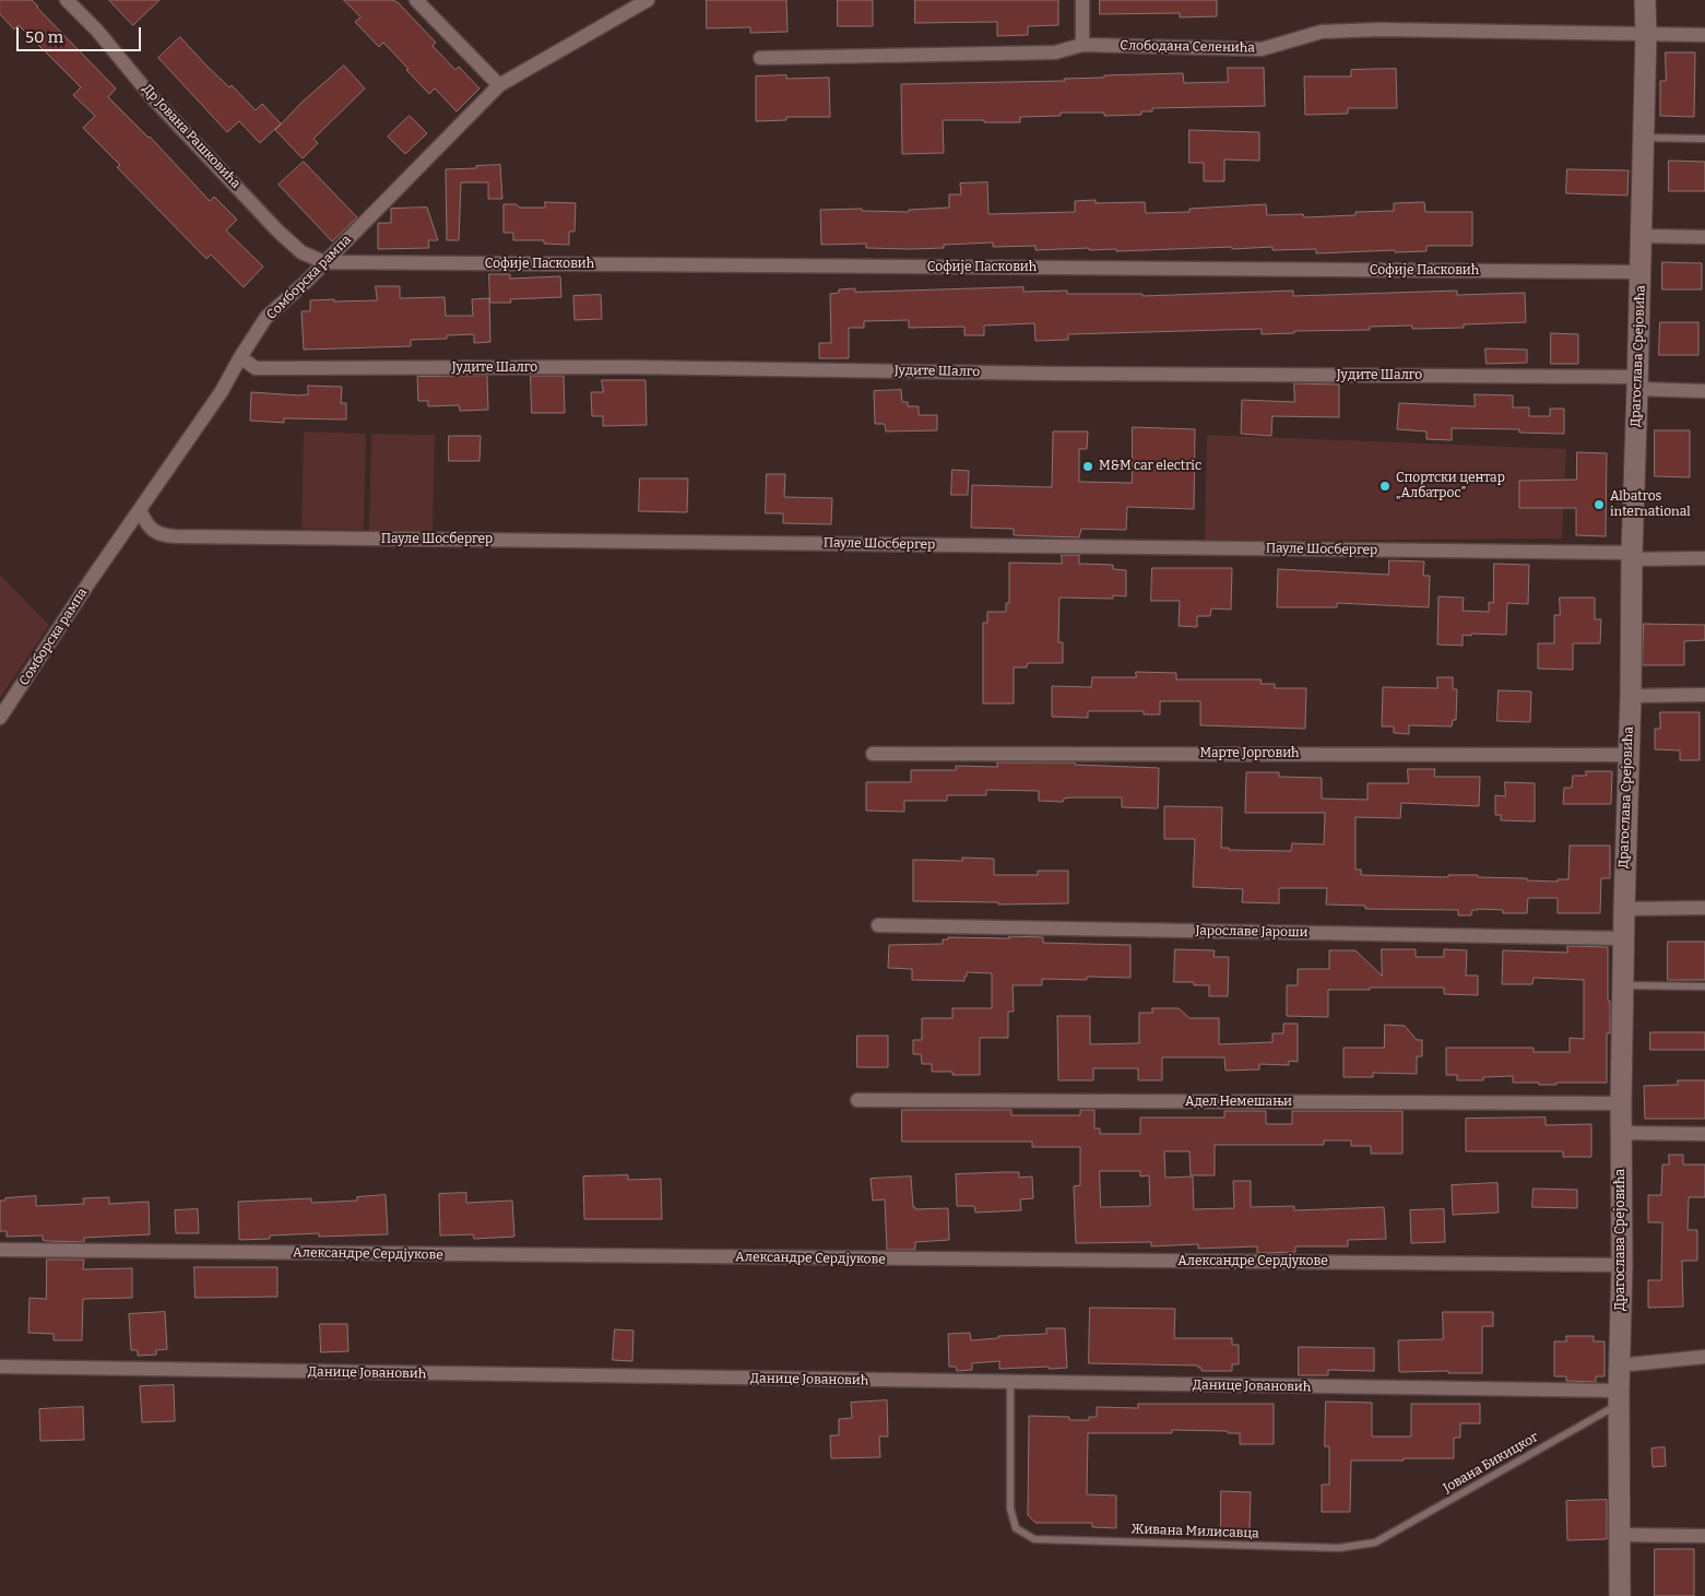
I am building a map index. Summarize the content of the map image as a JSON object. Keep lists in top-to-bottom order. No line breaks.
{"streets":{"street":["Слободана Селенића","Др Јована Рашковића","Софије Пасковић","Сомборска рампа","Драгослава Срејовића","Јудите Шалго","Пауле Шосбергер","Марте Јорговић","Јарославе Јароши","Адел Немешањи","Александре Сердјукове","Данице Јовановић"],"lane":["Јована Бикицког","Живана Милисавца"]},"crossings":[["Слободана Селенића","Драгослава Срејовића"],["Др Јована Рашковића","Софије Пасковић"],["Др Јована Рашковића","Сомборска рампа"],["Софије Пасковић","Сомборска рампа"],["Софије Пасковић","Драгослава Срејовића"],["Сомборска рампа","Јудите Шалго"],["Сомборска рампа","Пауле Шосбергер"],["Драгослава Срејовића","Јудите Шалго"],["Драгослава Срејовића","Пауле Шосбергер"],["Драгослава Срејовића","Марте Јорговић"],["Драгослава Срејовића","Јарославе Јароши"],["Драгослава Срејовића","Адел Немешањи"],["Драгослава Срејовића","Александре Сердјукове"],["Драгослава Срејовића","Данице Јовановић"],["Драгослава Срејовића","Јована Бикицког"],["Данице Јовановић","Јована Бикицког"],["Данице Јовановић","Живана Милисавца"],["Јована Бикицког","Живана Милисавца"]],"places":["M&M car electric","Спортски центар „Албатрос”","Albatros international"],"scale_bar":"50 m"}
